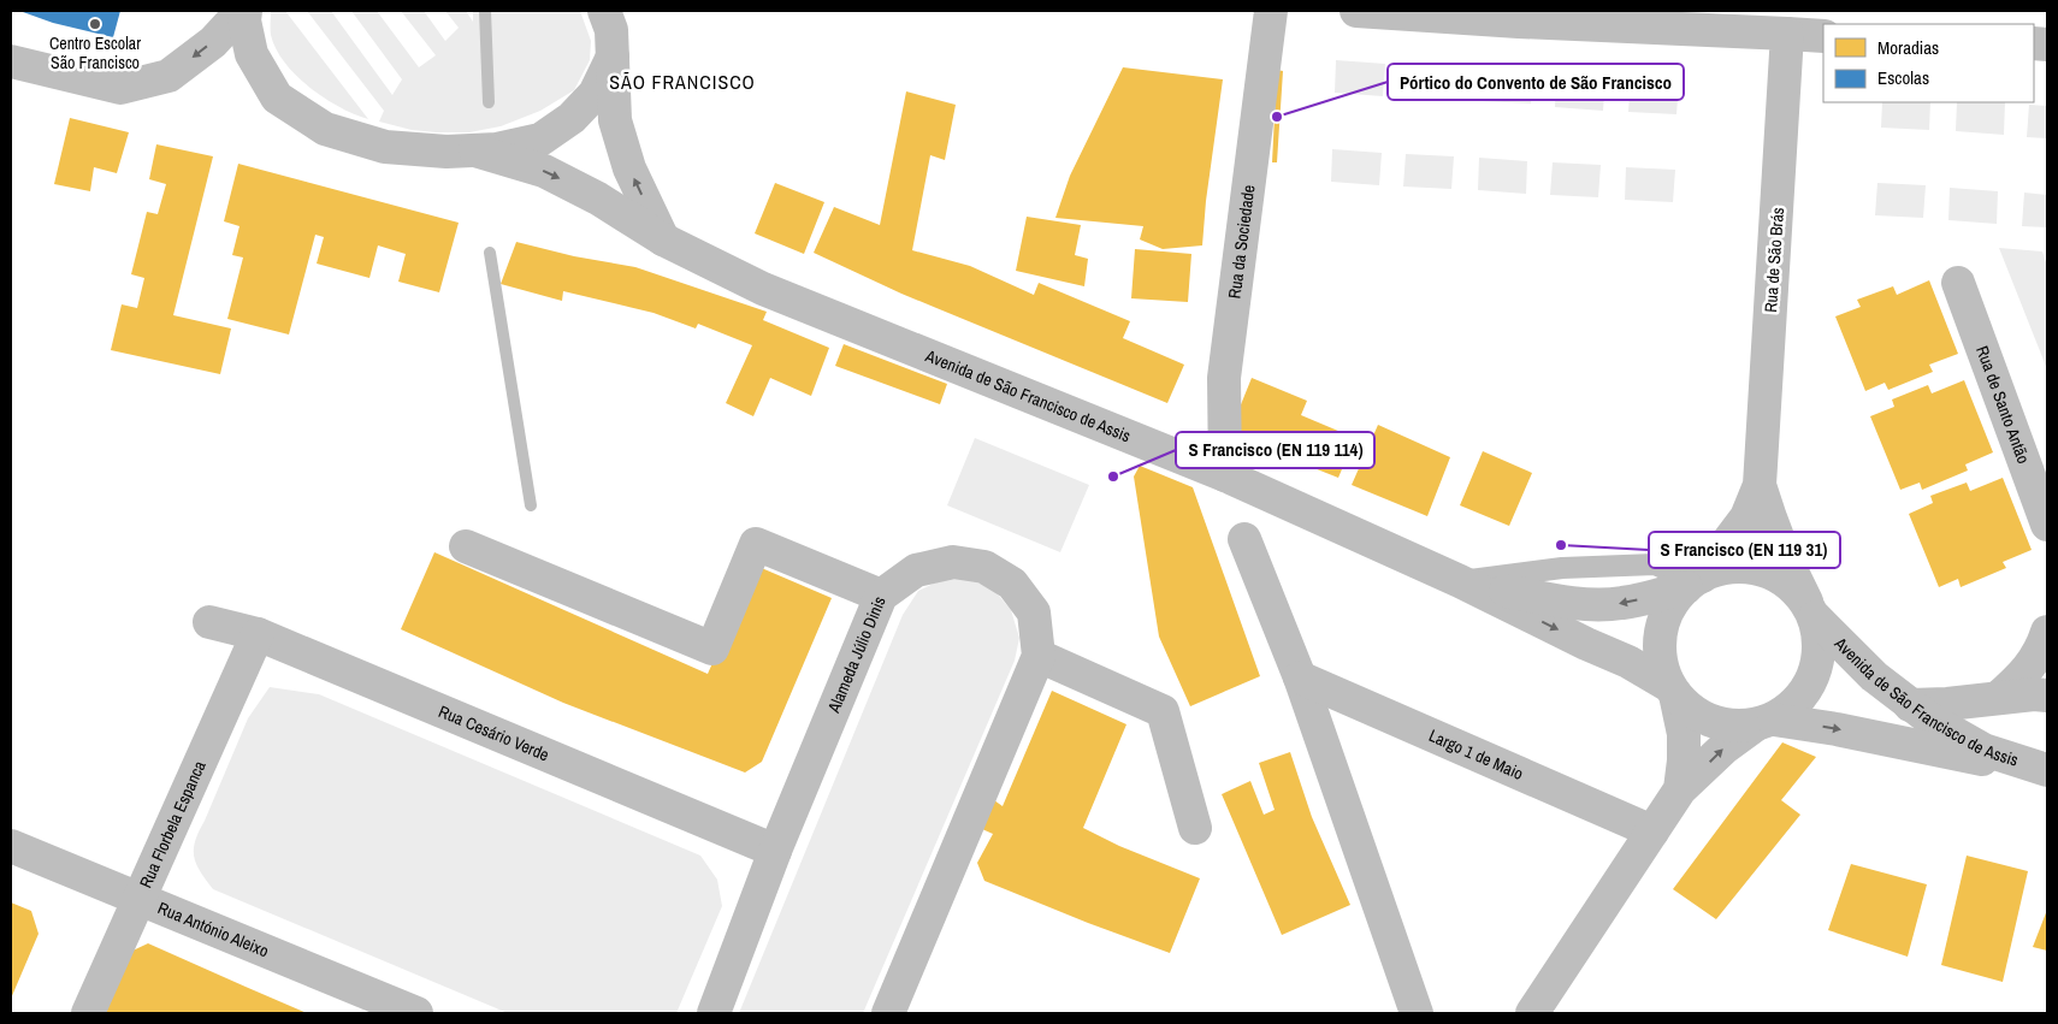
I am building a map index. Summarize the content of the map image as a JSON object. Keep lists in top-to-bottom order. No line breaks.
{"streets":{"street":["Rua da Sociedade","Rua de São Brás","Avenida de São Francisco de Assis","Rua de Santo Antão","Alameda Júlio Dinis","Rua Cesário Verde","Largo 1 de Maio","Rua Florbela Espanca","Rua António Aleixo"]},"crossings":[["Rua da Sociedade","Avenida de São Francisco de Assis"],["Rua de São Brás","Avenida de São Francisco de Assis"],["Alameda Júlio Dinis","Rua Cesário Verde"],["Rua Cesário Verde","Rua Florbela Espanca"],["Rua Florbela Espanca","Rua António Aleixo"]],"districts":["SÃO FRANCISCO"],"places":["Centro Escolar São Francisco","Pórtico do Convento de São Francisco","S Francisco (EN 119 114)","S Francisco (EN 119 31)"],"legend":["Moradias","Escolas"]}
